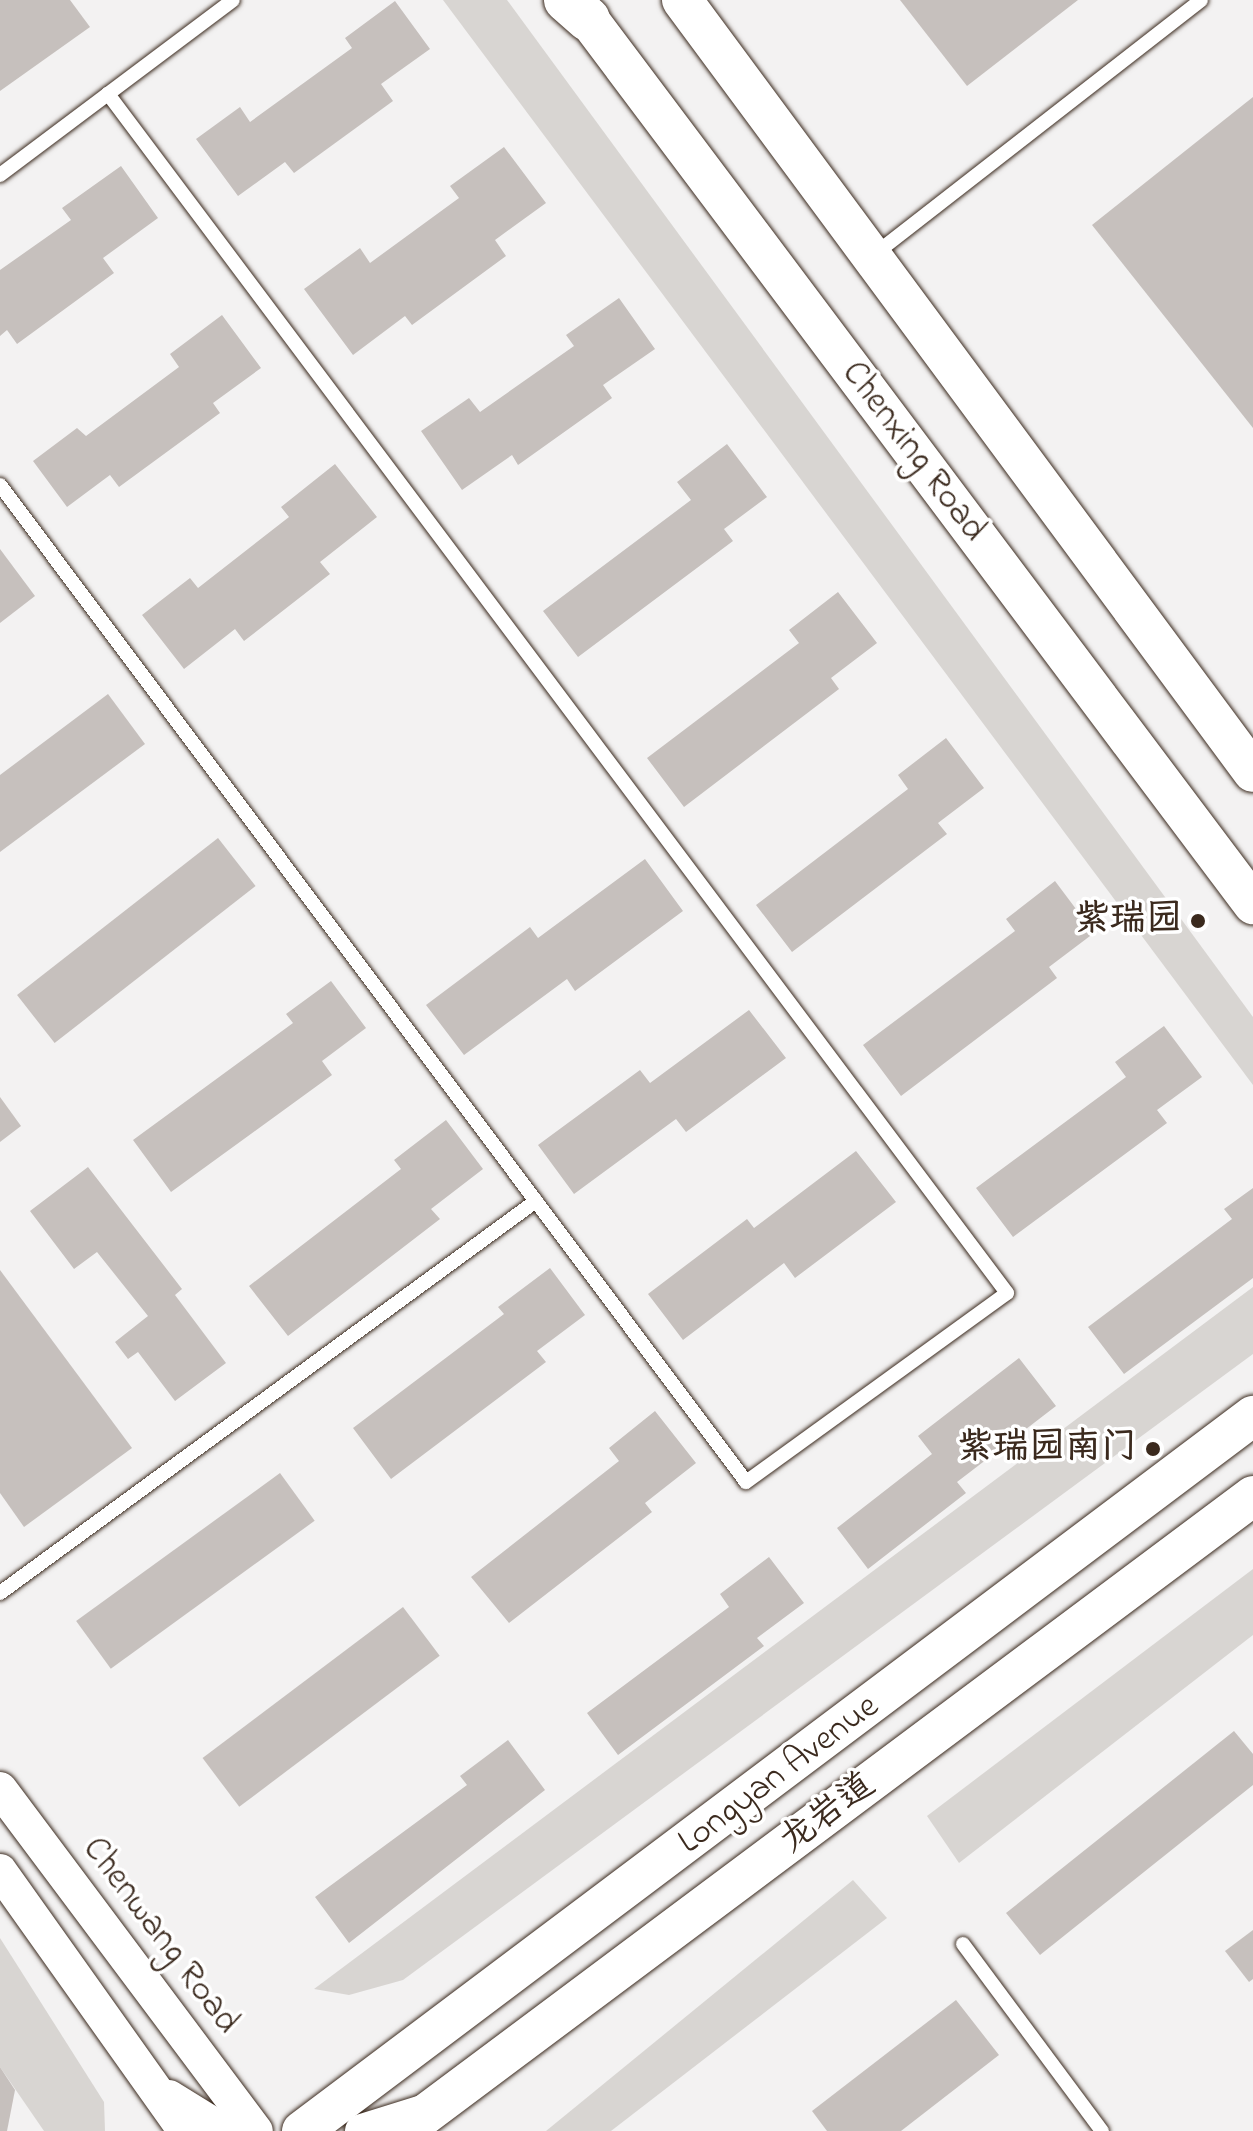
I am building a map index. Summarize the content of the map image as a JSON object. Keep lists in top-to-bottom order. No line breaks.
{"streets":{"main road":["Chenxing Road","Longyan Avenue","龙岩道"],"street":["Chenwang Road"]},"places":["紫瑞园","紫瑞园南门"]}
